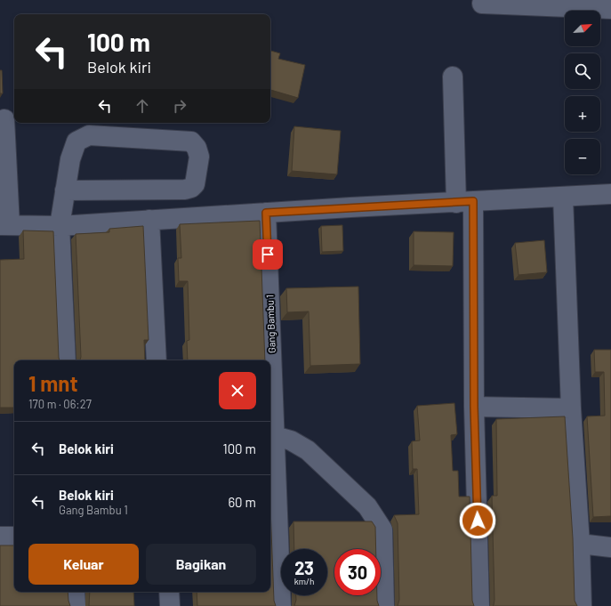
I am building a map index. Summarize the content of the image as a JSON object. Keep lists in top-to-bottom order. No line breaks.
{"streets":{"street":["Gang Bambu 1"]},"north":"top right","page":{"map_buttons":["+","−"],"turn":["100 m","Belok kiri"],"heading":["1 mnt","170 m · 06:27"],"list":[{"name":"Belok kiri","value":"100 m"},{"name":"Belok kiri","note":"Gang Bambu 1","value":"60 m"}],"buttons":["Keluar","Bagikan"],"speed":"23 km/h","limit":"30"}}
